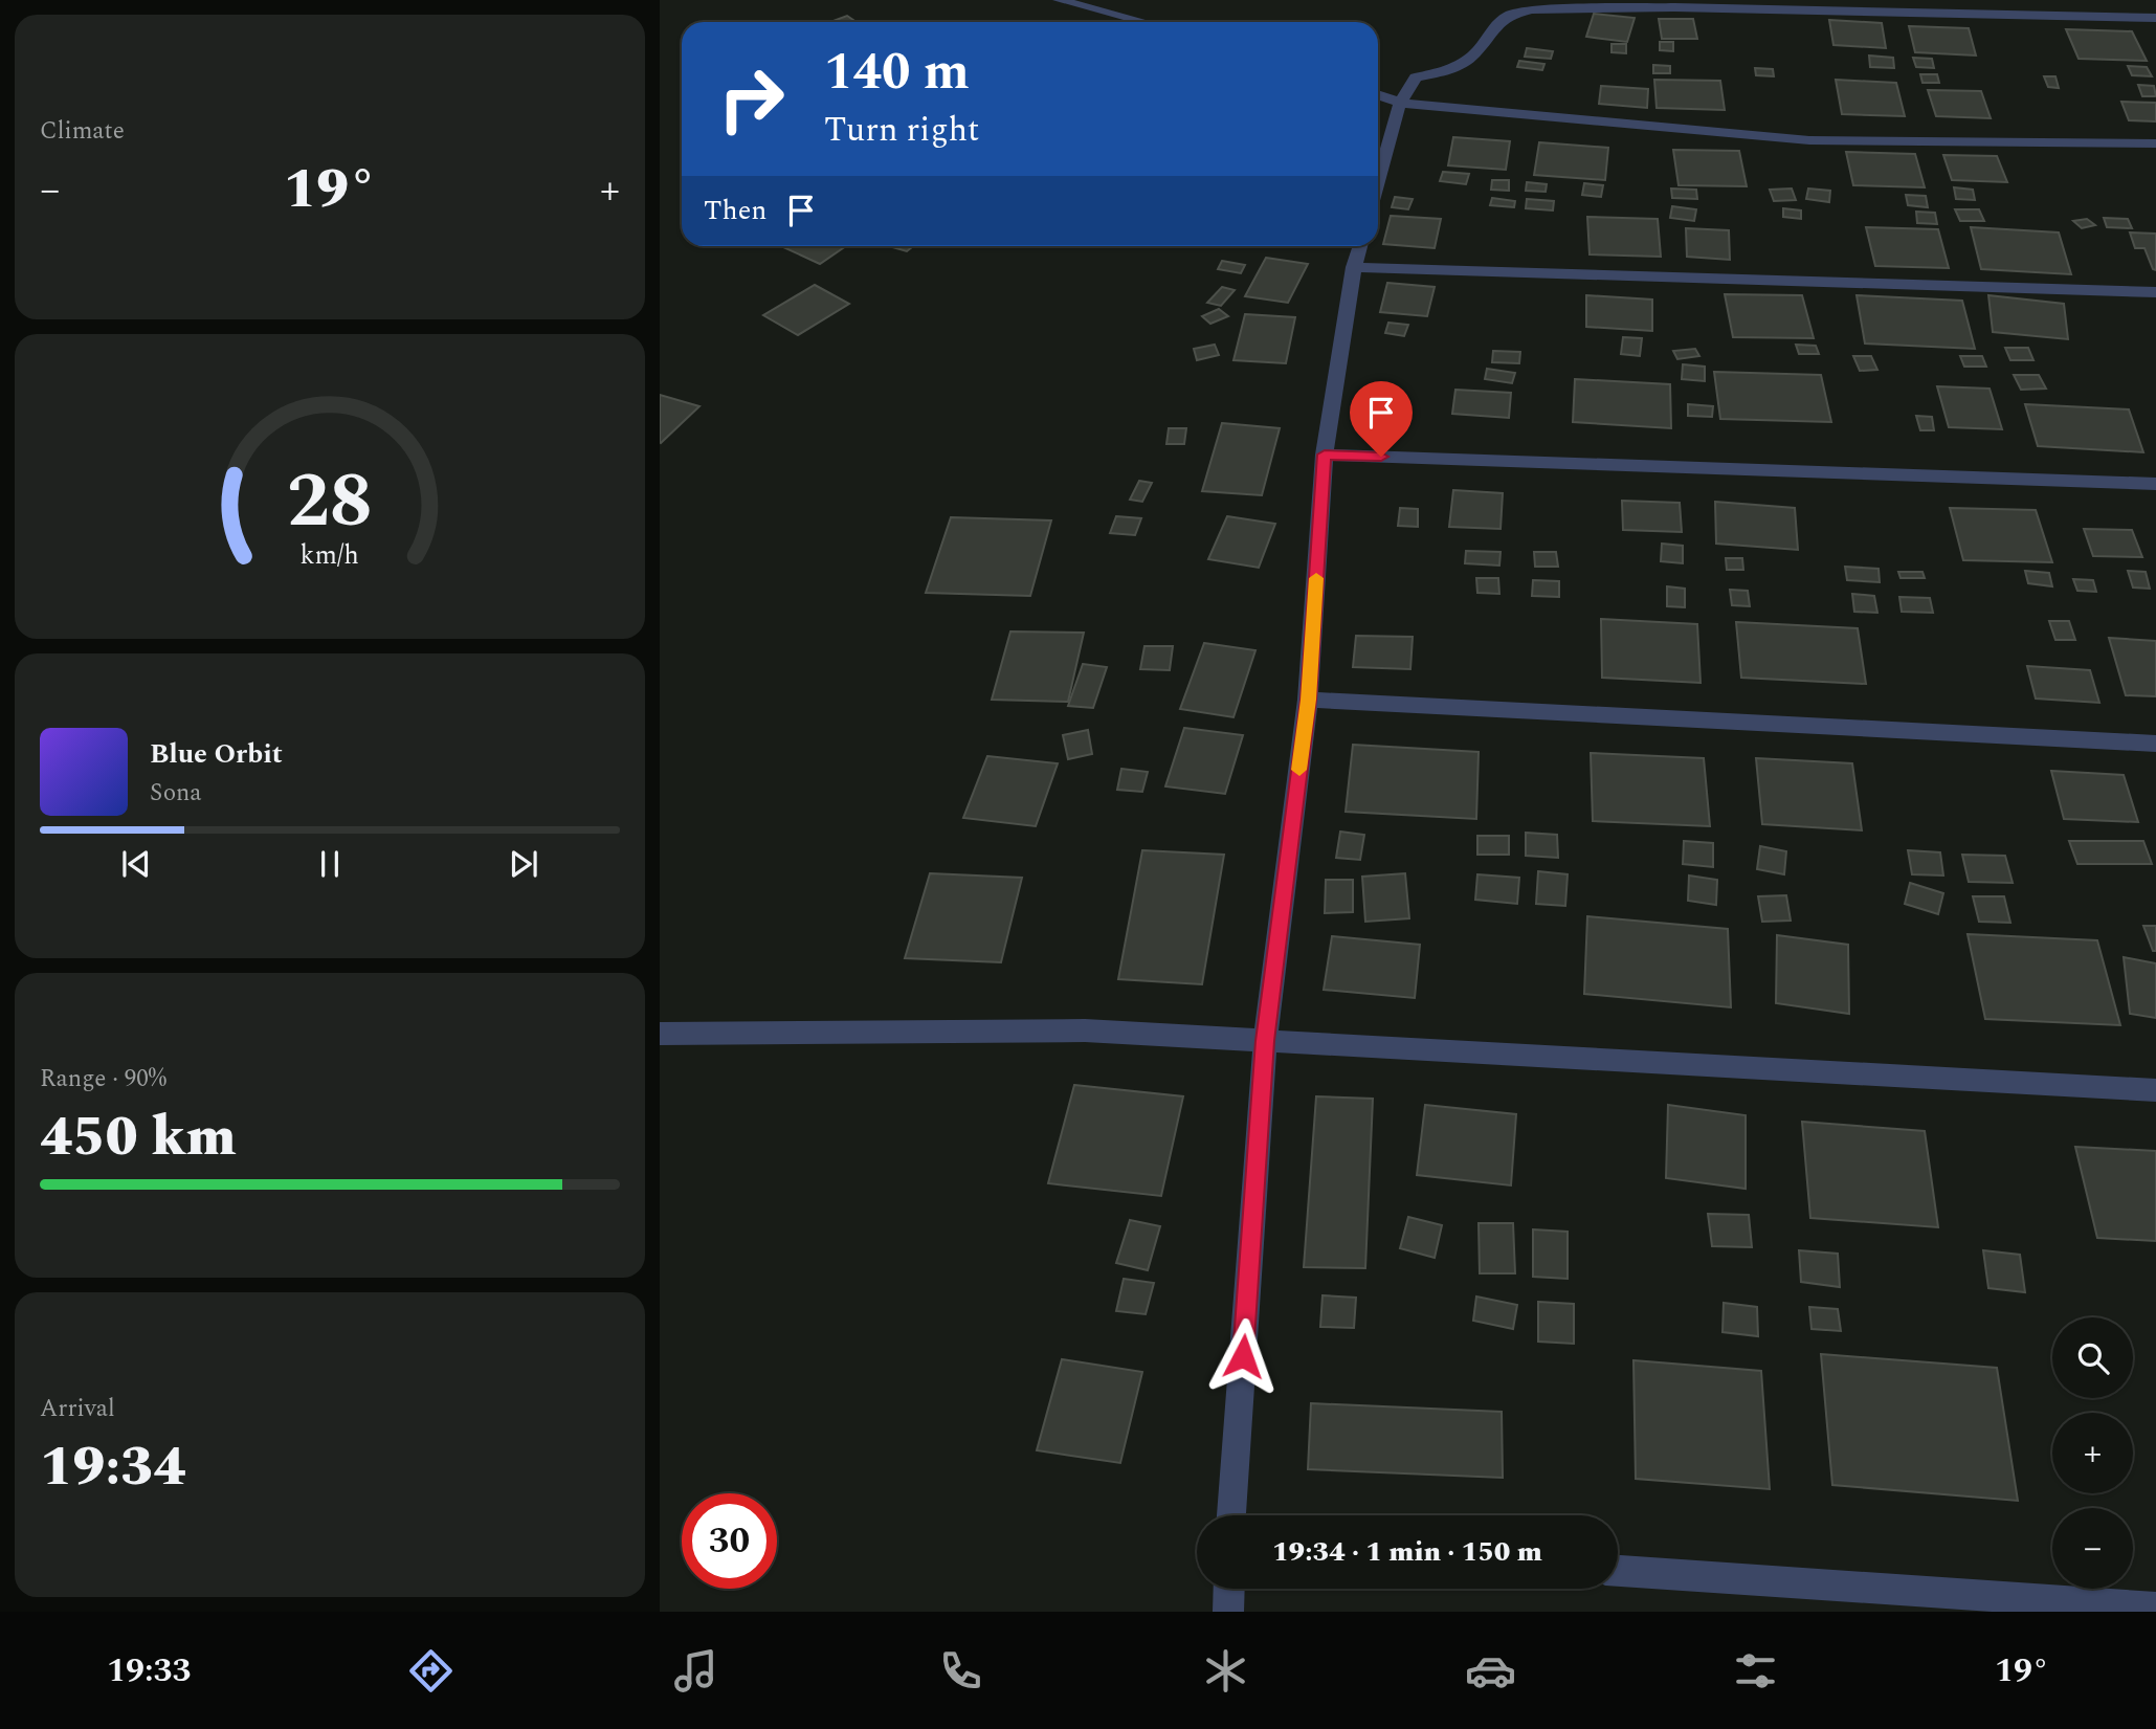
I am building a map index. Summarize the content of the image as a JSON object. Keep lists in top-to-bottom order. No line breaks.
{"page":{"tile":["Climate",["Range · 90%","450 km"],["Arrival","19:34"]],"turn":["140 m","Turn right"],"heat":["−","19°","+"],"then":"Then","song":["Blue Orbit","Sona"],"map_buttons":["+","−"],"limit":"30","trip":"19:34 · 1 min · 150 m","tabs":["19:33","19°"],"gauge":["28","km/h"]}}
